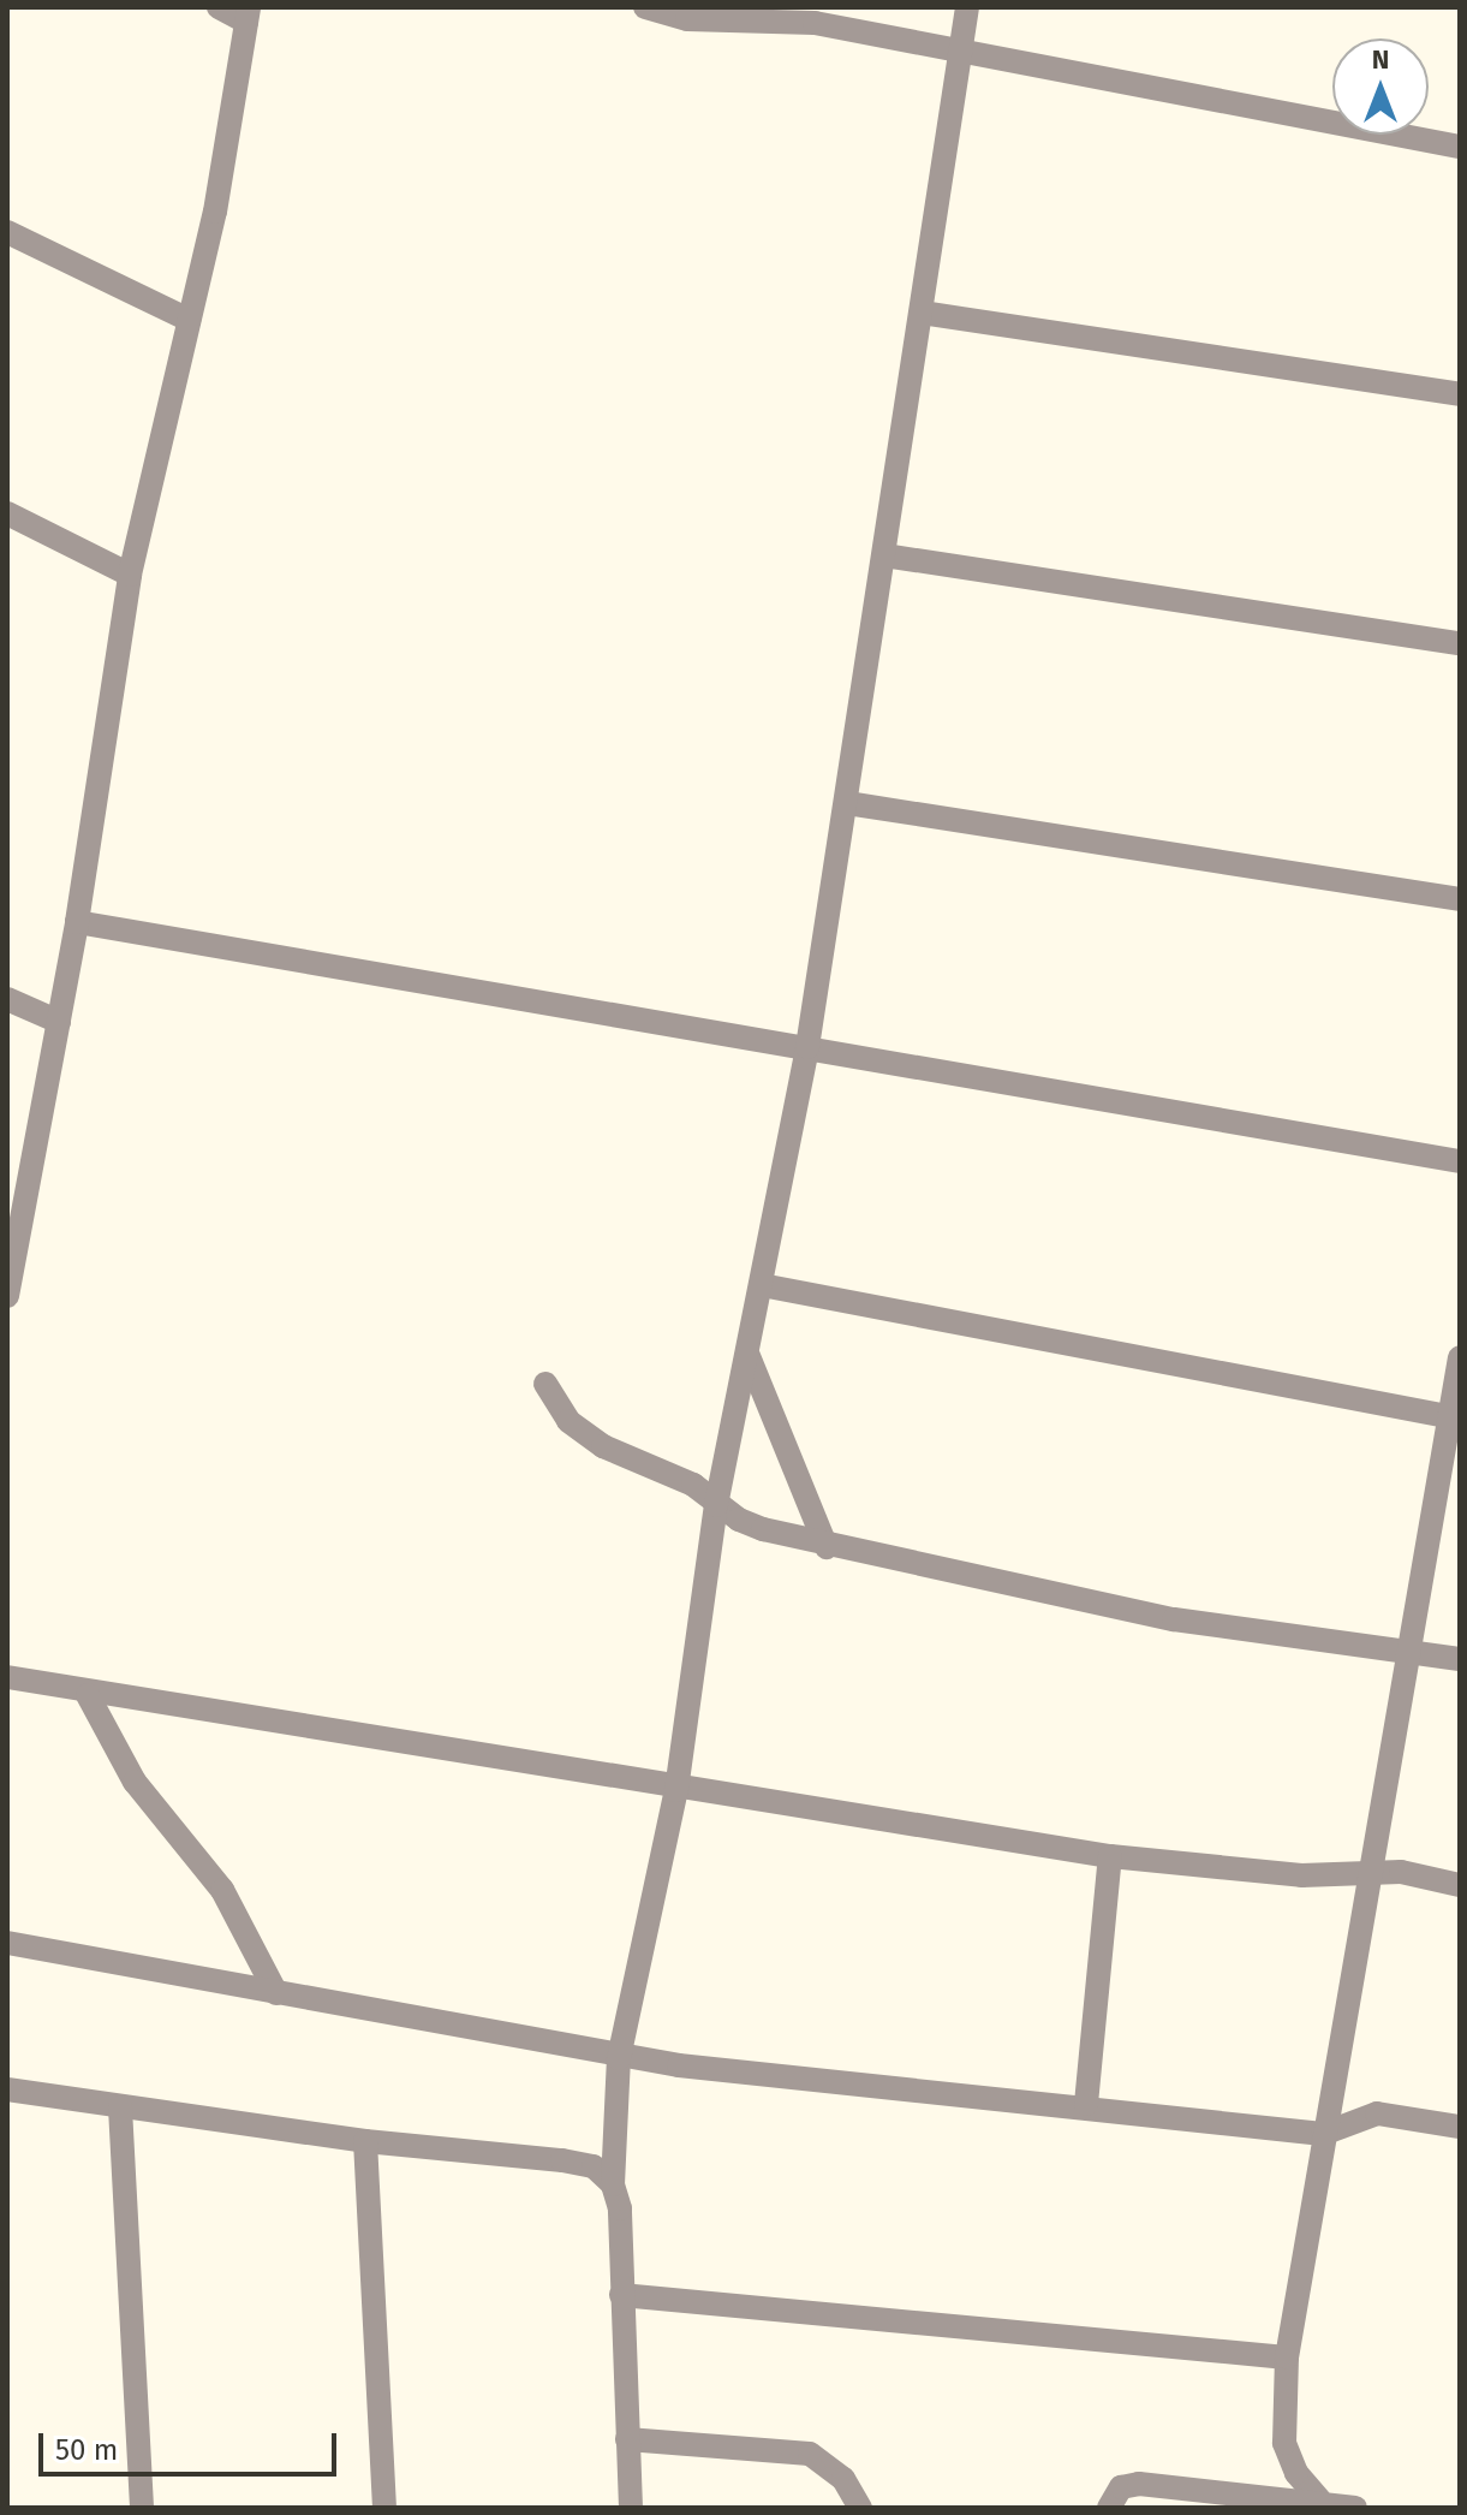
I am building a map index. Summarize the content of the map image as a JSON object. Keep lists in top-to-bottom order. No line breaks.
{"scale_bar":"50 m","north":"top"}
